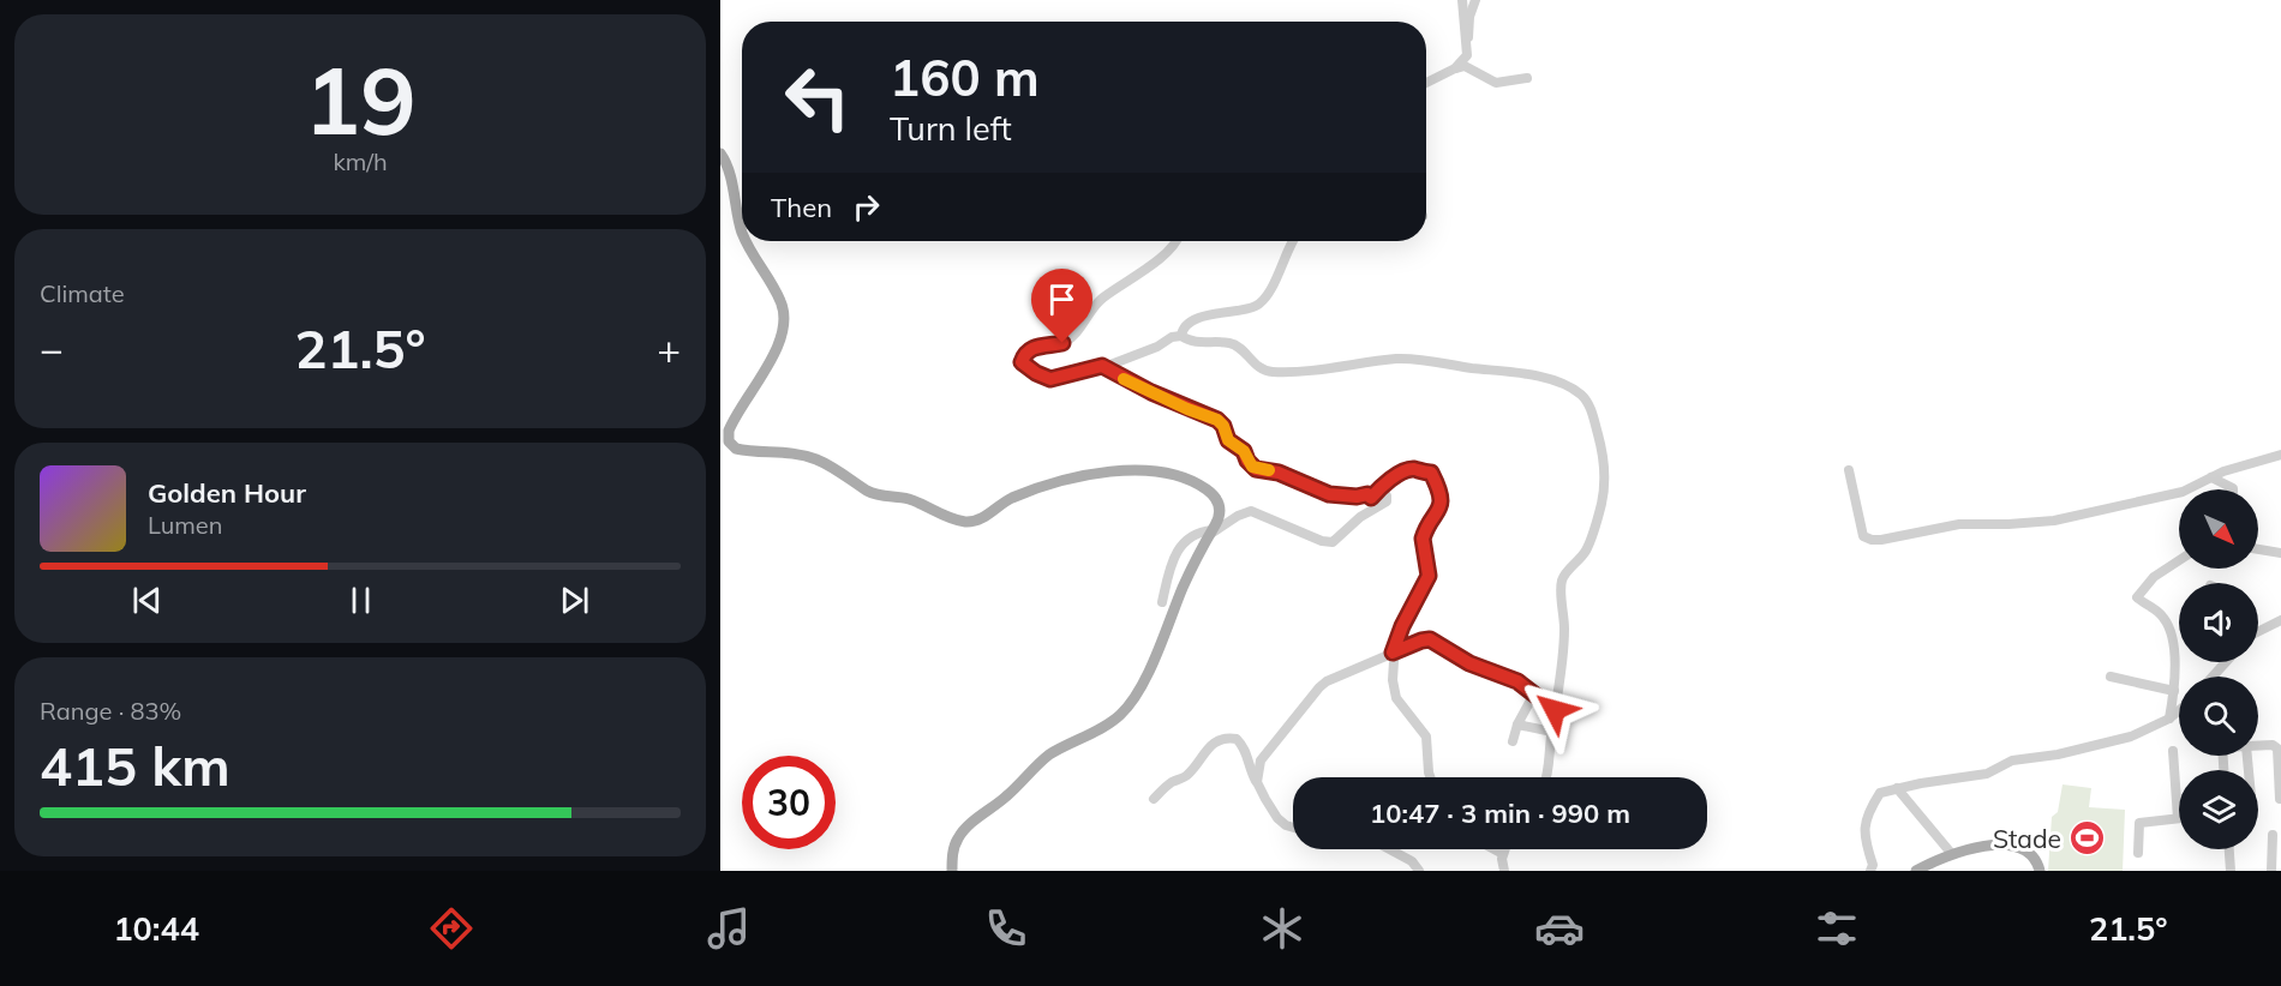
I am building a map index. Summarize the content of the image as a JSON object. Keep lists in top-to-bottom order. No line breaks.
{"places":{"sports":["Stade"]},"north":"bottom right","page":{"tile":[["19","km/h"],"Climate",["Range · 83%","415 km"]],"turn":["160 m","Turn left"],"then":"Then","heat":["−","21.5°","+"],"song":["Golden Hour","Lumen"],"limit":"30","trip":"10:47 · 3 min · 990 m","tabs":["10:44","21.5°"]}}
